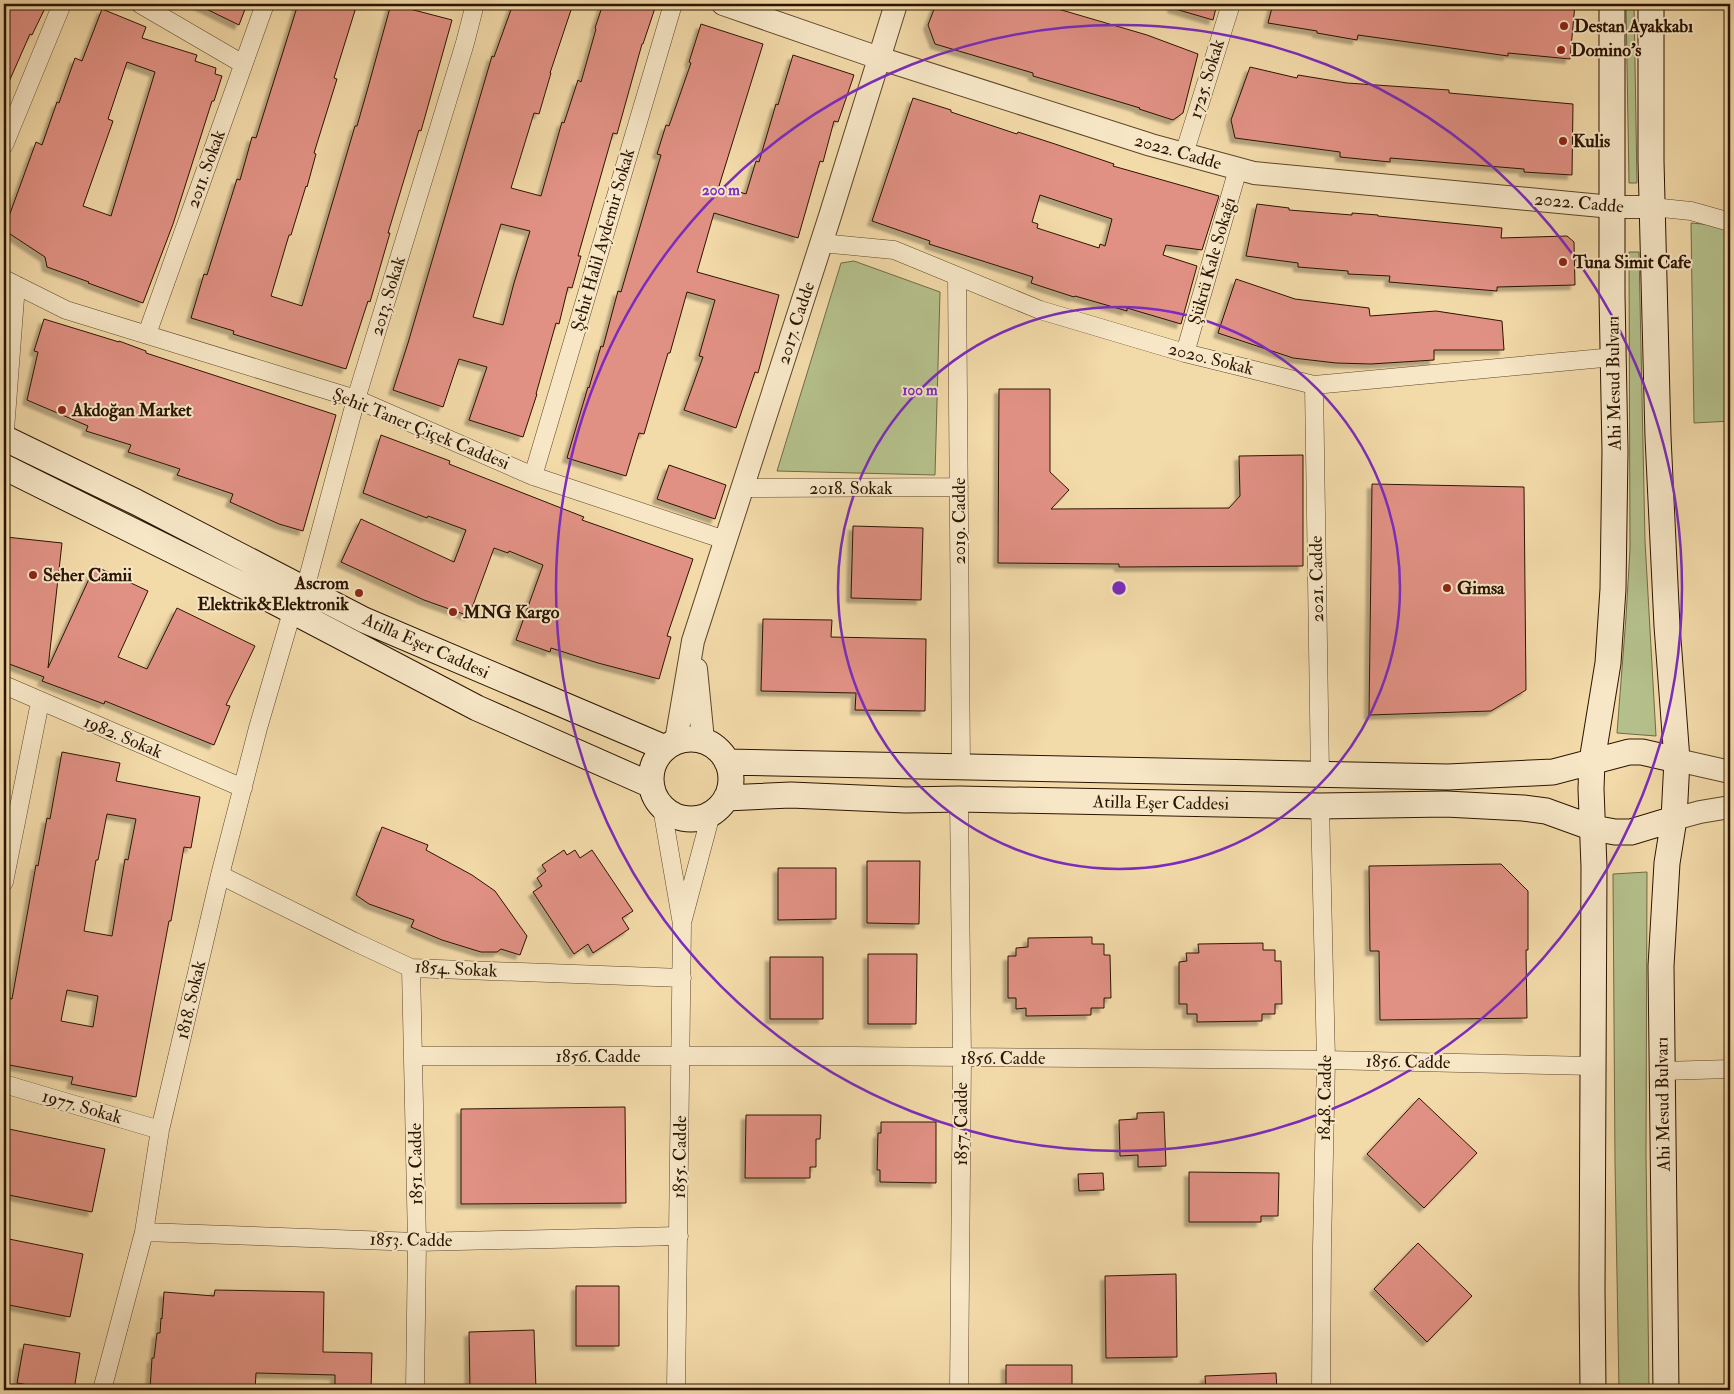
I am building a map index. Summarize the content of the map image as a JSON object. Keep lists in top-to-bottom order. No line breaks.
{"streets":{"main road":["Ahi Mesud Bulvarı","Atilla Eşer Caddesi"],"street":["1725. Sokak","2022. Cadde","2011. Sokak","Şehit Halil Aydemir Sokak","Şükrü Kale Sokağı","2013. Sokak","2017. Cadde","2020. Sokak","Şehit Taner Çiçek Caddesi","2018. Sokak","2019. Cadde","2021. Cadde","1982. Sokak","1854. Sokak","1818. Sokak","1856. Cadde","1848. Cadde","1977. Sokak","1857. Cadde","1855. Cadde","1851. Cadde","1853. Cadde"]},"crossings":[["1725. Sokak","2022. Cadde"],["2022. Cadde","Şükrü Kale Sokağı"],["2022. Cadde","2017. Cadde"],["2022. Cadde","Ahi Mesud Bulvarı"],["2011. Sokak","Şehit Taner Çiçek Caddesi"],["Şehit Halil Aydemir Sokak","Şehit Taner Çiçek Caddesi"],["Şükrü Kale Sokağı","2020. Sokak"],["2013. Sokak","Şehit Taner Çiçek Caddesi"],["2013. Sokak","Atilla Eşer Caddesi"],["2017. Cadde","2020. Sokak"],["2017. Cadde","Şehit Taner Çiçek Caddesi"],["2017. Cadde","2018. Sokak"],["2017. Cadde","Atilla Eşer Caddesi"],["2017. Cadde","1855. Cadde"],["2020. Sokak","Ahi Mesud Bulvarı"],["2020. Sokak","2019. Cadde"],["2020. Sokak","2021. Cadde"],["Ahi Mesud Bulvarı","Atilla Eşer Caddesi"],["Ahi Mesud Bulvarı","1856. Cadde"],["2018. Sokak","2019. Cadde"],["2019. Cadde","Atilla Eşer Caddesi"],["2021. Cadde","Atilla Eşer Caddesi"],["Atilla Eşer Caddesi","1818. Sokak"],["Atilla Eşer Caddesi","1848. Cadde"],["Atilla Eşer Caddesi","1857. Cadde"],["Atilla Eşer Caddesi","1855. Cadde"],["1982. Sokak","1818. Sokak"],["1854. Sokak","1818. Sokak"],["1854. Sokak","1855. Cadde"],["1854. Sokak","1851. Cadde"],["1818. Sokak","1977. Sokak"],["1818. Sokak","1853. Cadde"],["1856. Cadde","1848. Cadde"],["1856. Cadde","1857. Cadde"],["1856. Cadde","1855. Cadde"],["1856. Cadde","1851. Cadde"],["1855. Cadde","1853. Cadde"],["1851. Cadde","1853. Cadde"]],"places":["Destan Ayakkabı","Domino's","Kulis","Tuna Simit Cafe","Akdoğan Market","Seher Camii","Gimsa","Ascrom Elektrik&Elektronik","MNG Kargo"],"rings":["200 m","100 m"]}
